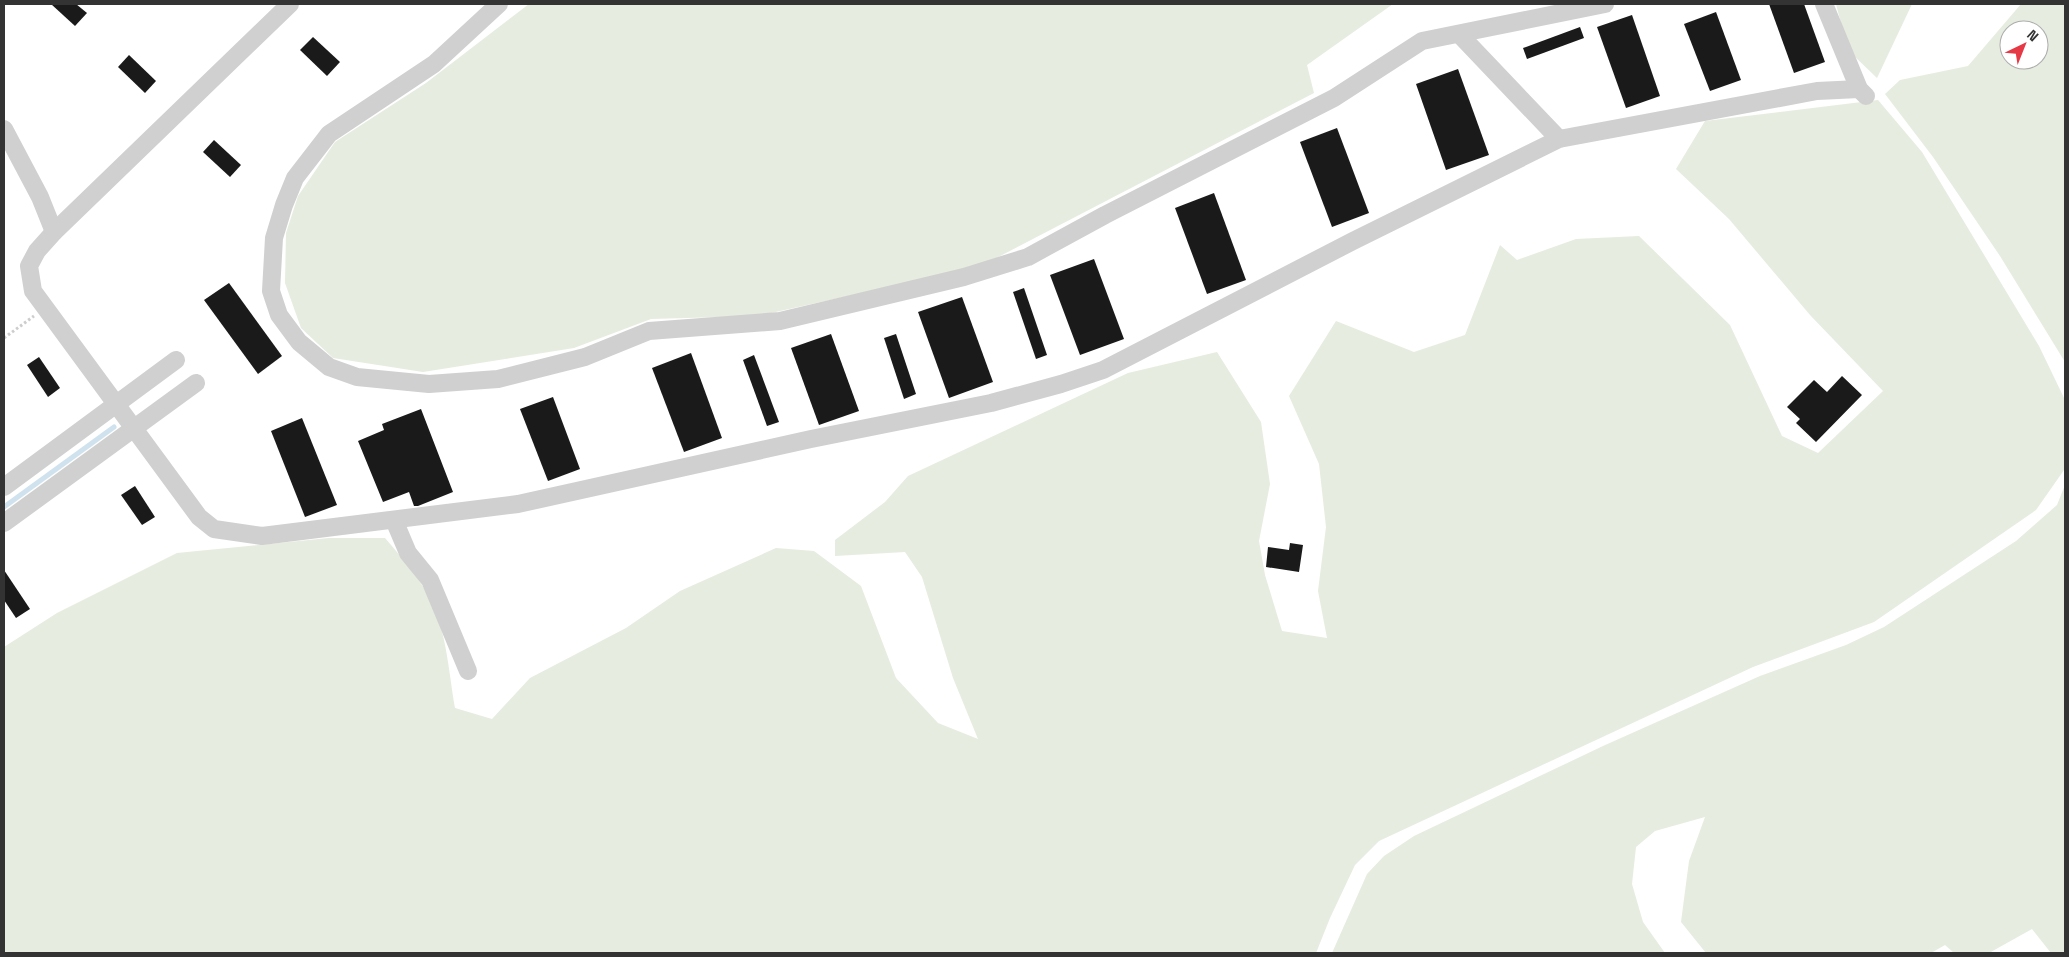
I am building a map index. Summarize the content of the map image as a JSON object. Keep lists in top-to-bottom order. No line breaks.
{"north":"top right"}
